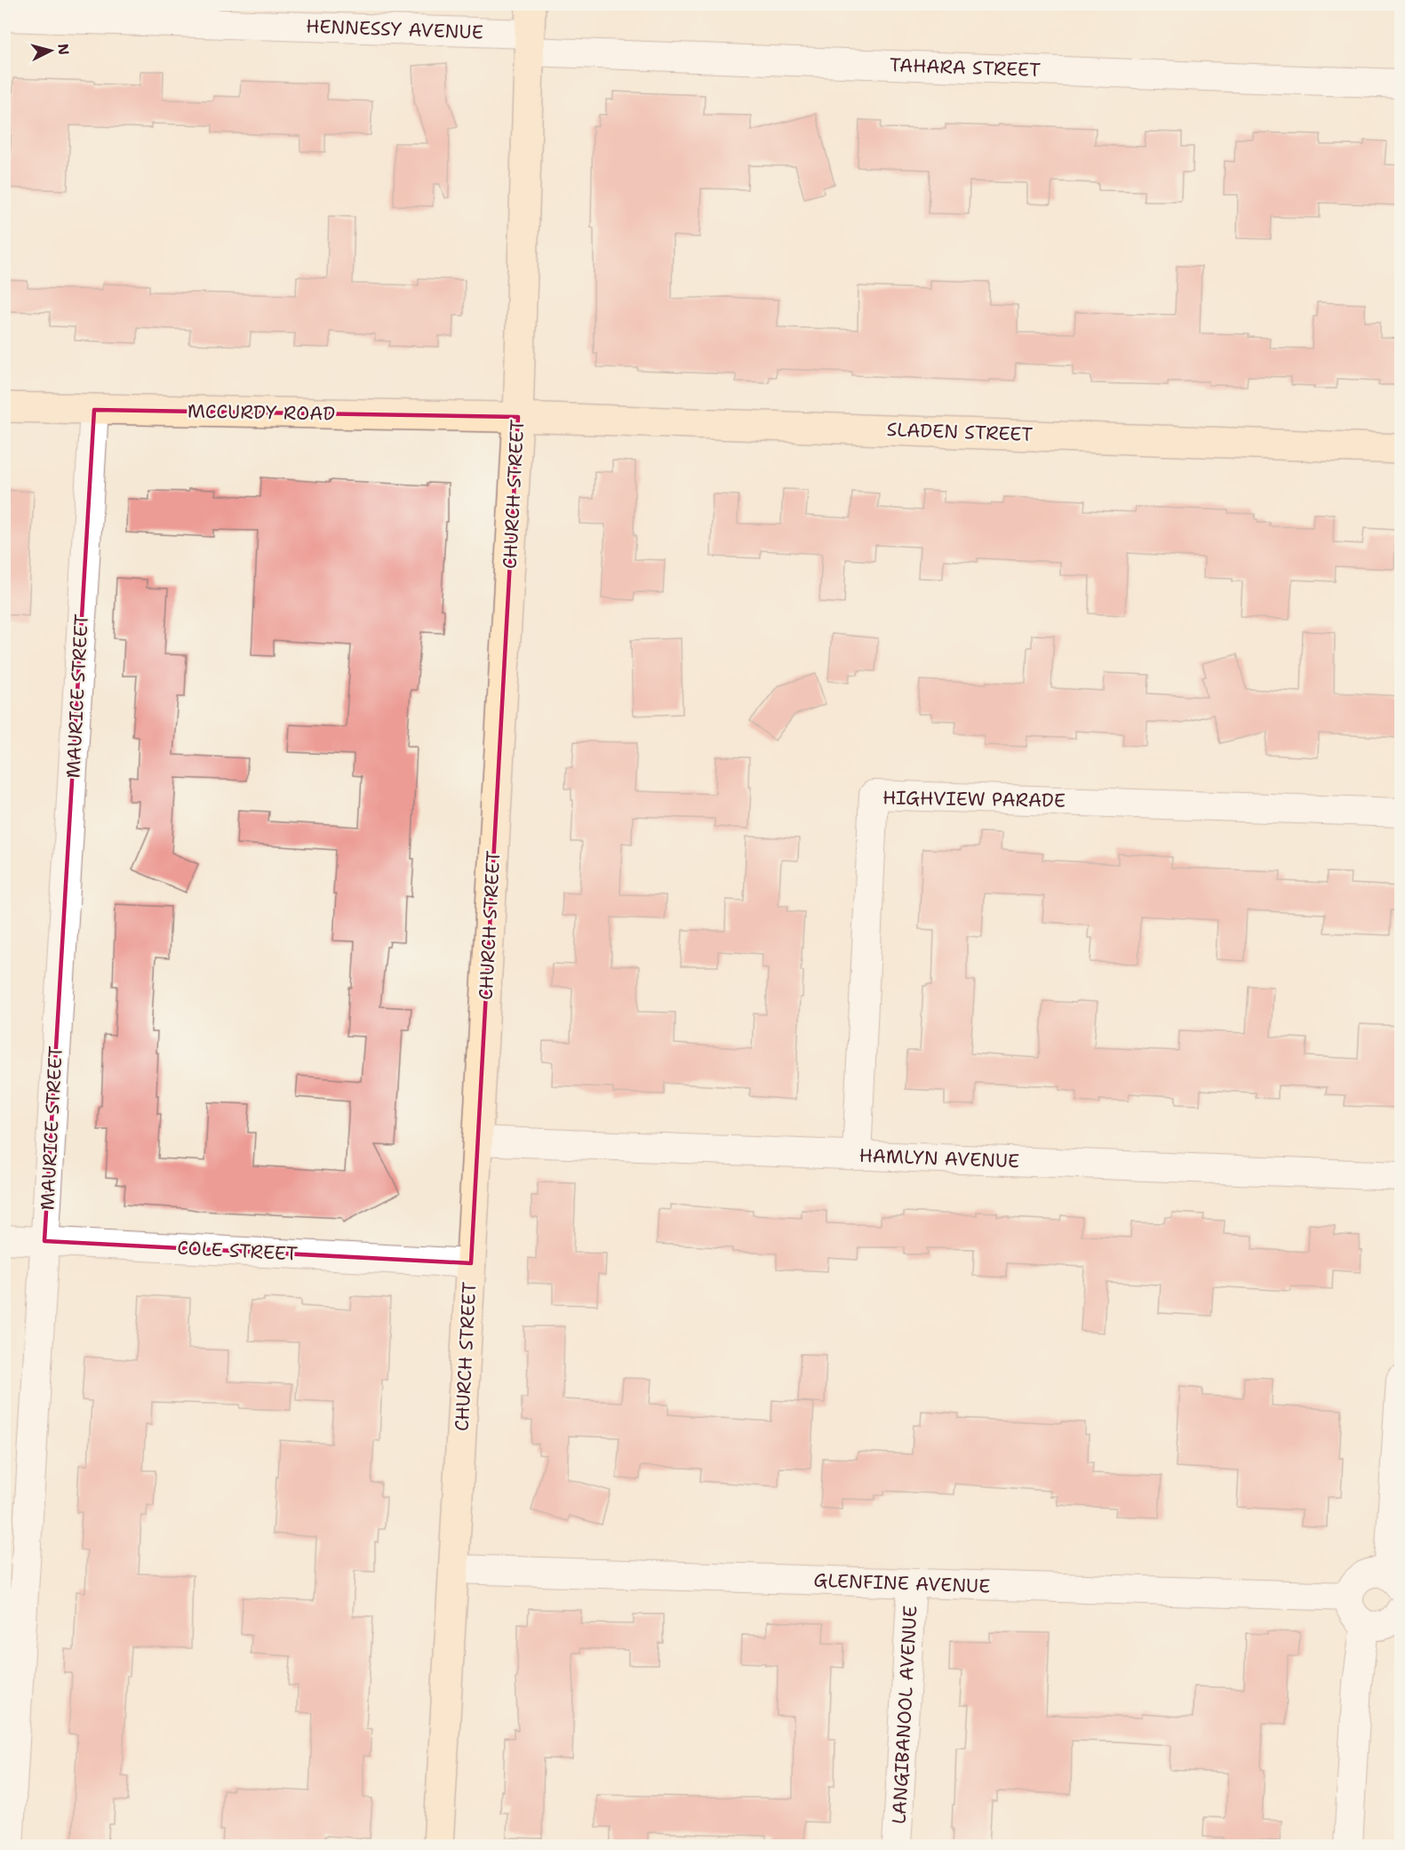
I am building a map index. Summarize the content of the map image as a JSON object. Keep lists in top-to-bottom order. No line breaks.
{"streets":{"main road":["MCCURDY ROAD","SLADEN STREET","CHURCH STREET"],"street":["HENNESSY AVENUE","TAHARA STREET","MAURICE STREET","HIGHVIEW PARADE","HAMLYN AVENUE","COLE STREET","GLENFINE AVENUE","LANGIBANOOL AVENUE"]},"crossings":[["HENNESSY AVENUE","TAHARA STREET"],["HENNESSY AVENUE","CHURCH STREET"],["TAHARA STREET","CHURCH STREET"],["MCCURDY ROAD","SLADEN STREET"],["MCCURDY ROAD","CHURCH STREET"],["MCCURDY ROAD","MAURICE STREET"],["SLADEN STREET","CHURCH STREET"],["CHURCH STREET","HAMLYN AVENUE"],["CHURCH STREET","COLE STREET"],["CHURCH STREET","GLENFINE AVENUE"],["MAURICE STREET","COLE STREET"],["HIGHVIEW PARADE","HAMLYN AVENUE"],["GLENFINE AVENUE","LANGIBANOOL AVENUE"]],"north":"right"}
